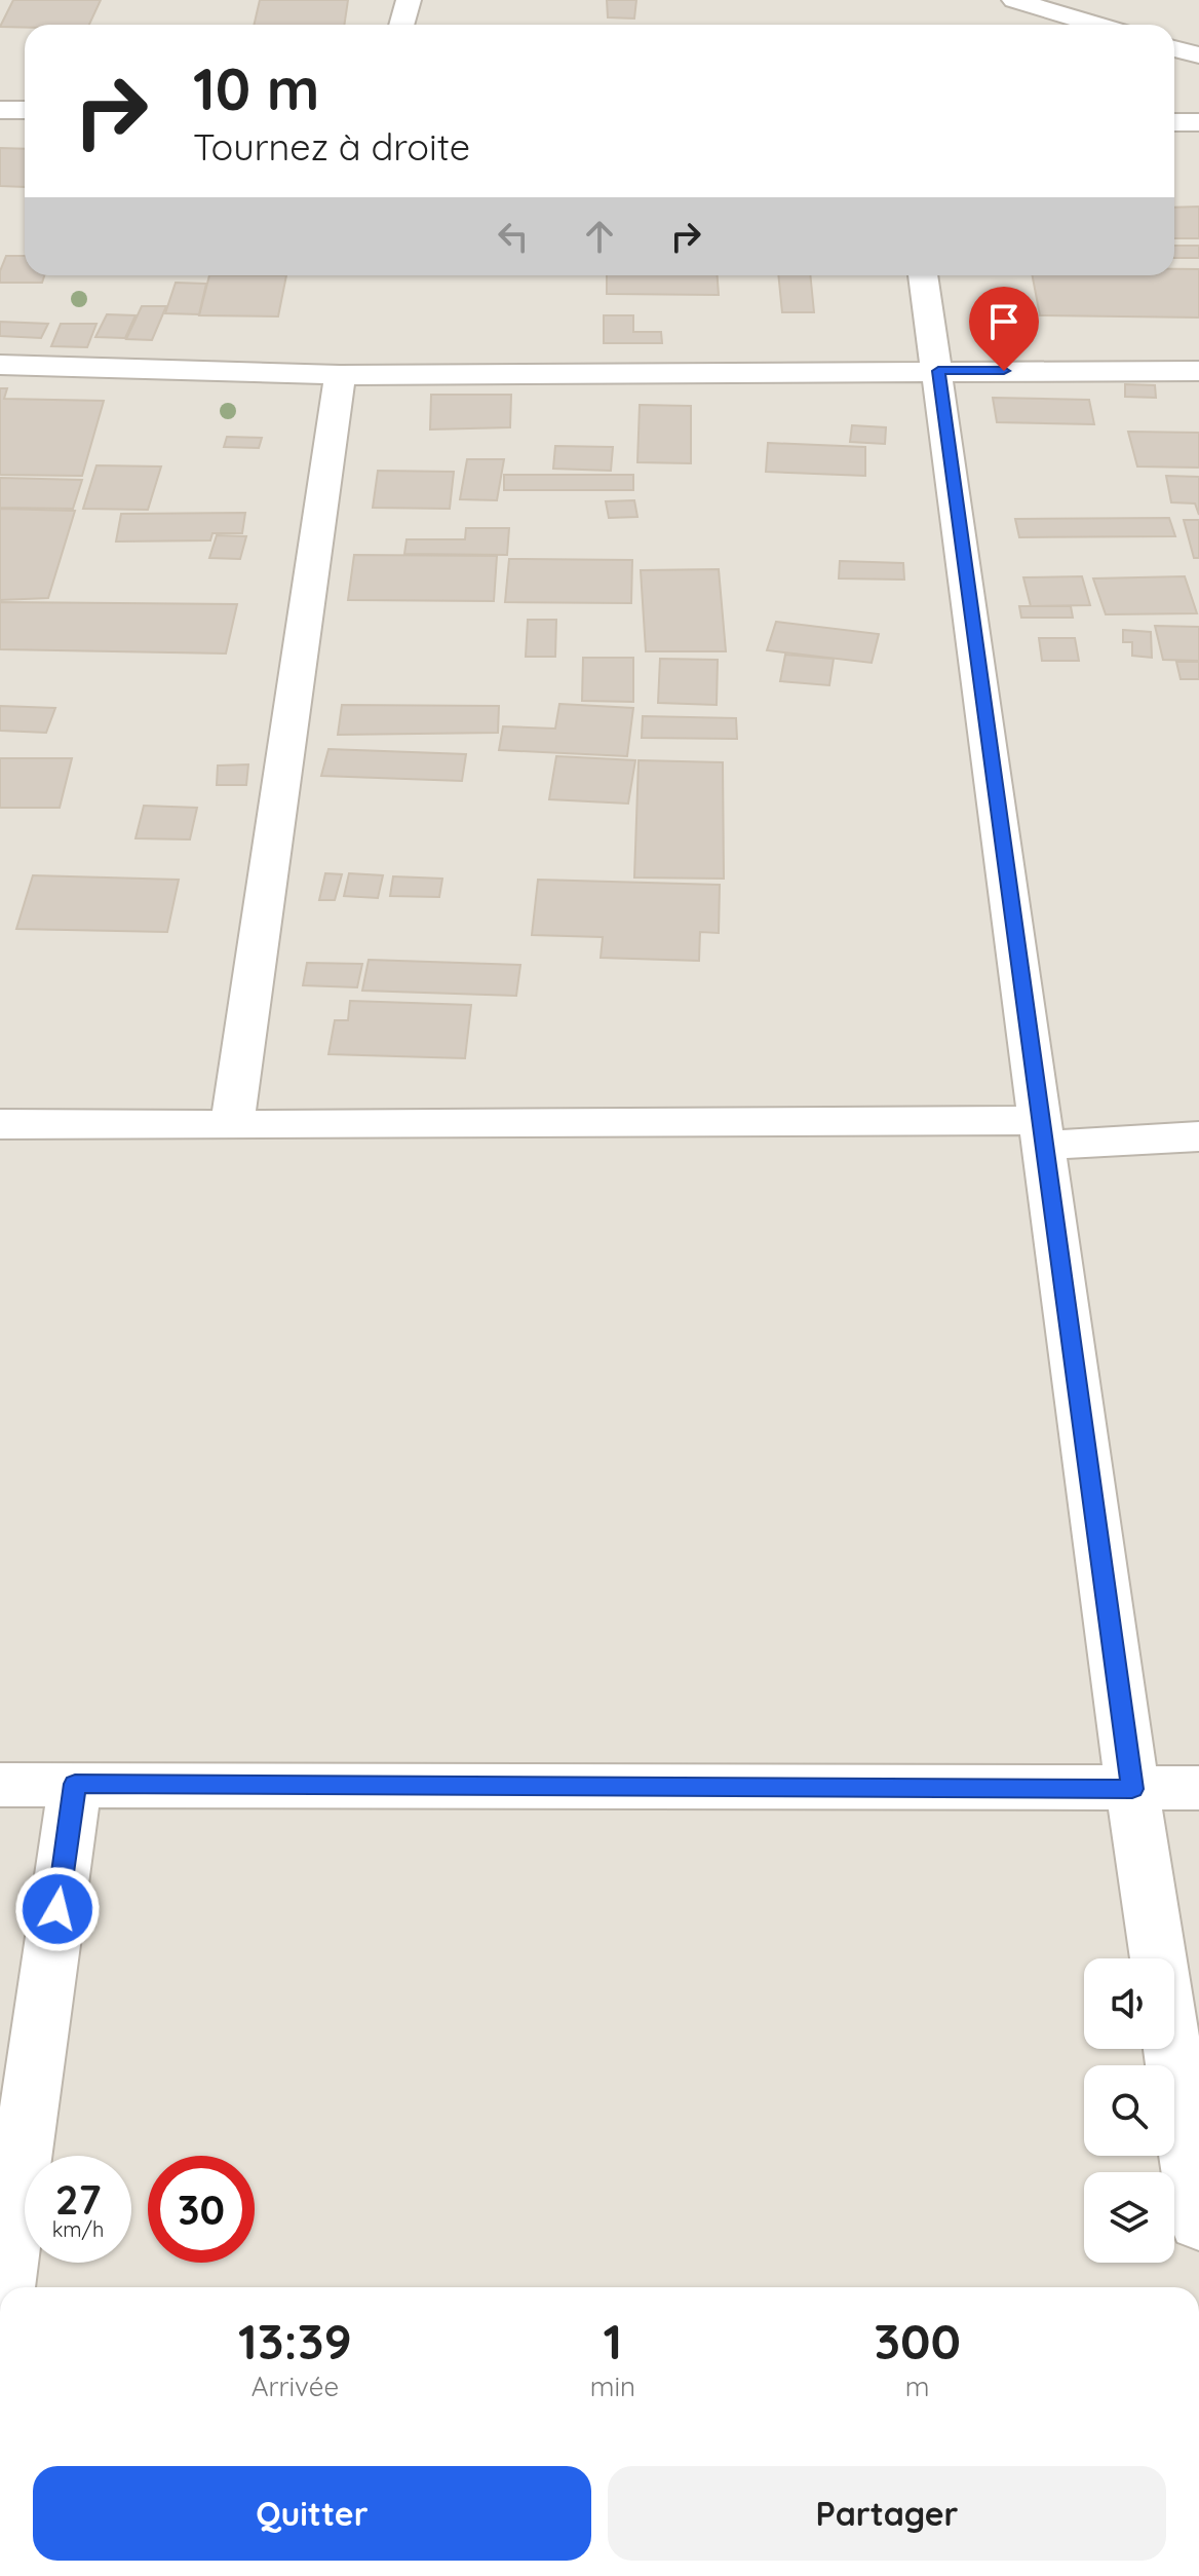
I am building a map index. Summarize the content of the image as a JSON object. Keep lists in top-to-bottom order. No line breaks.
{"page":{"turn":["10 m","Tournez à droite"],"speed":"27 km/h","limit":"30","eta":["13:39","Arrivée","1","min","300","m"],"buttons":["Quitter","Partager"]}}
